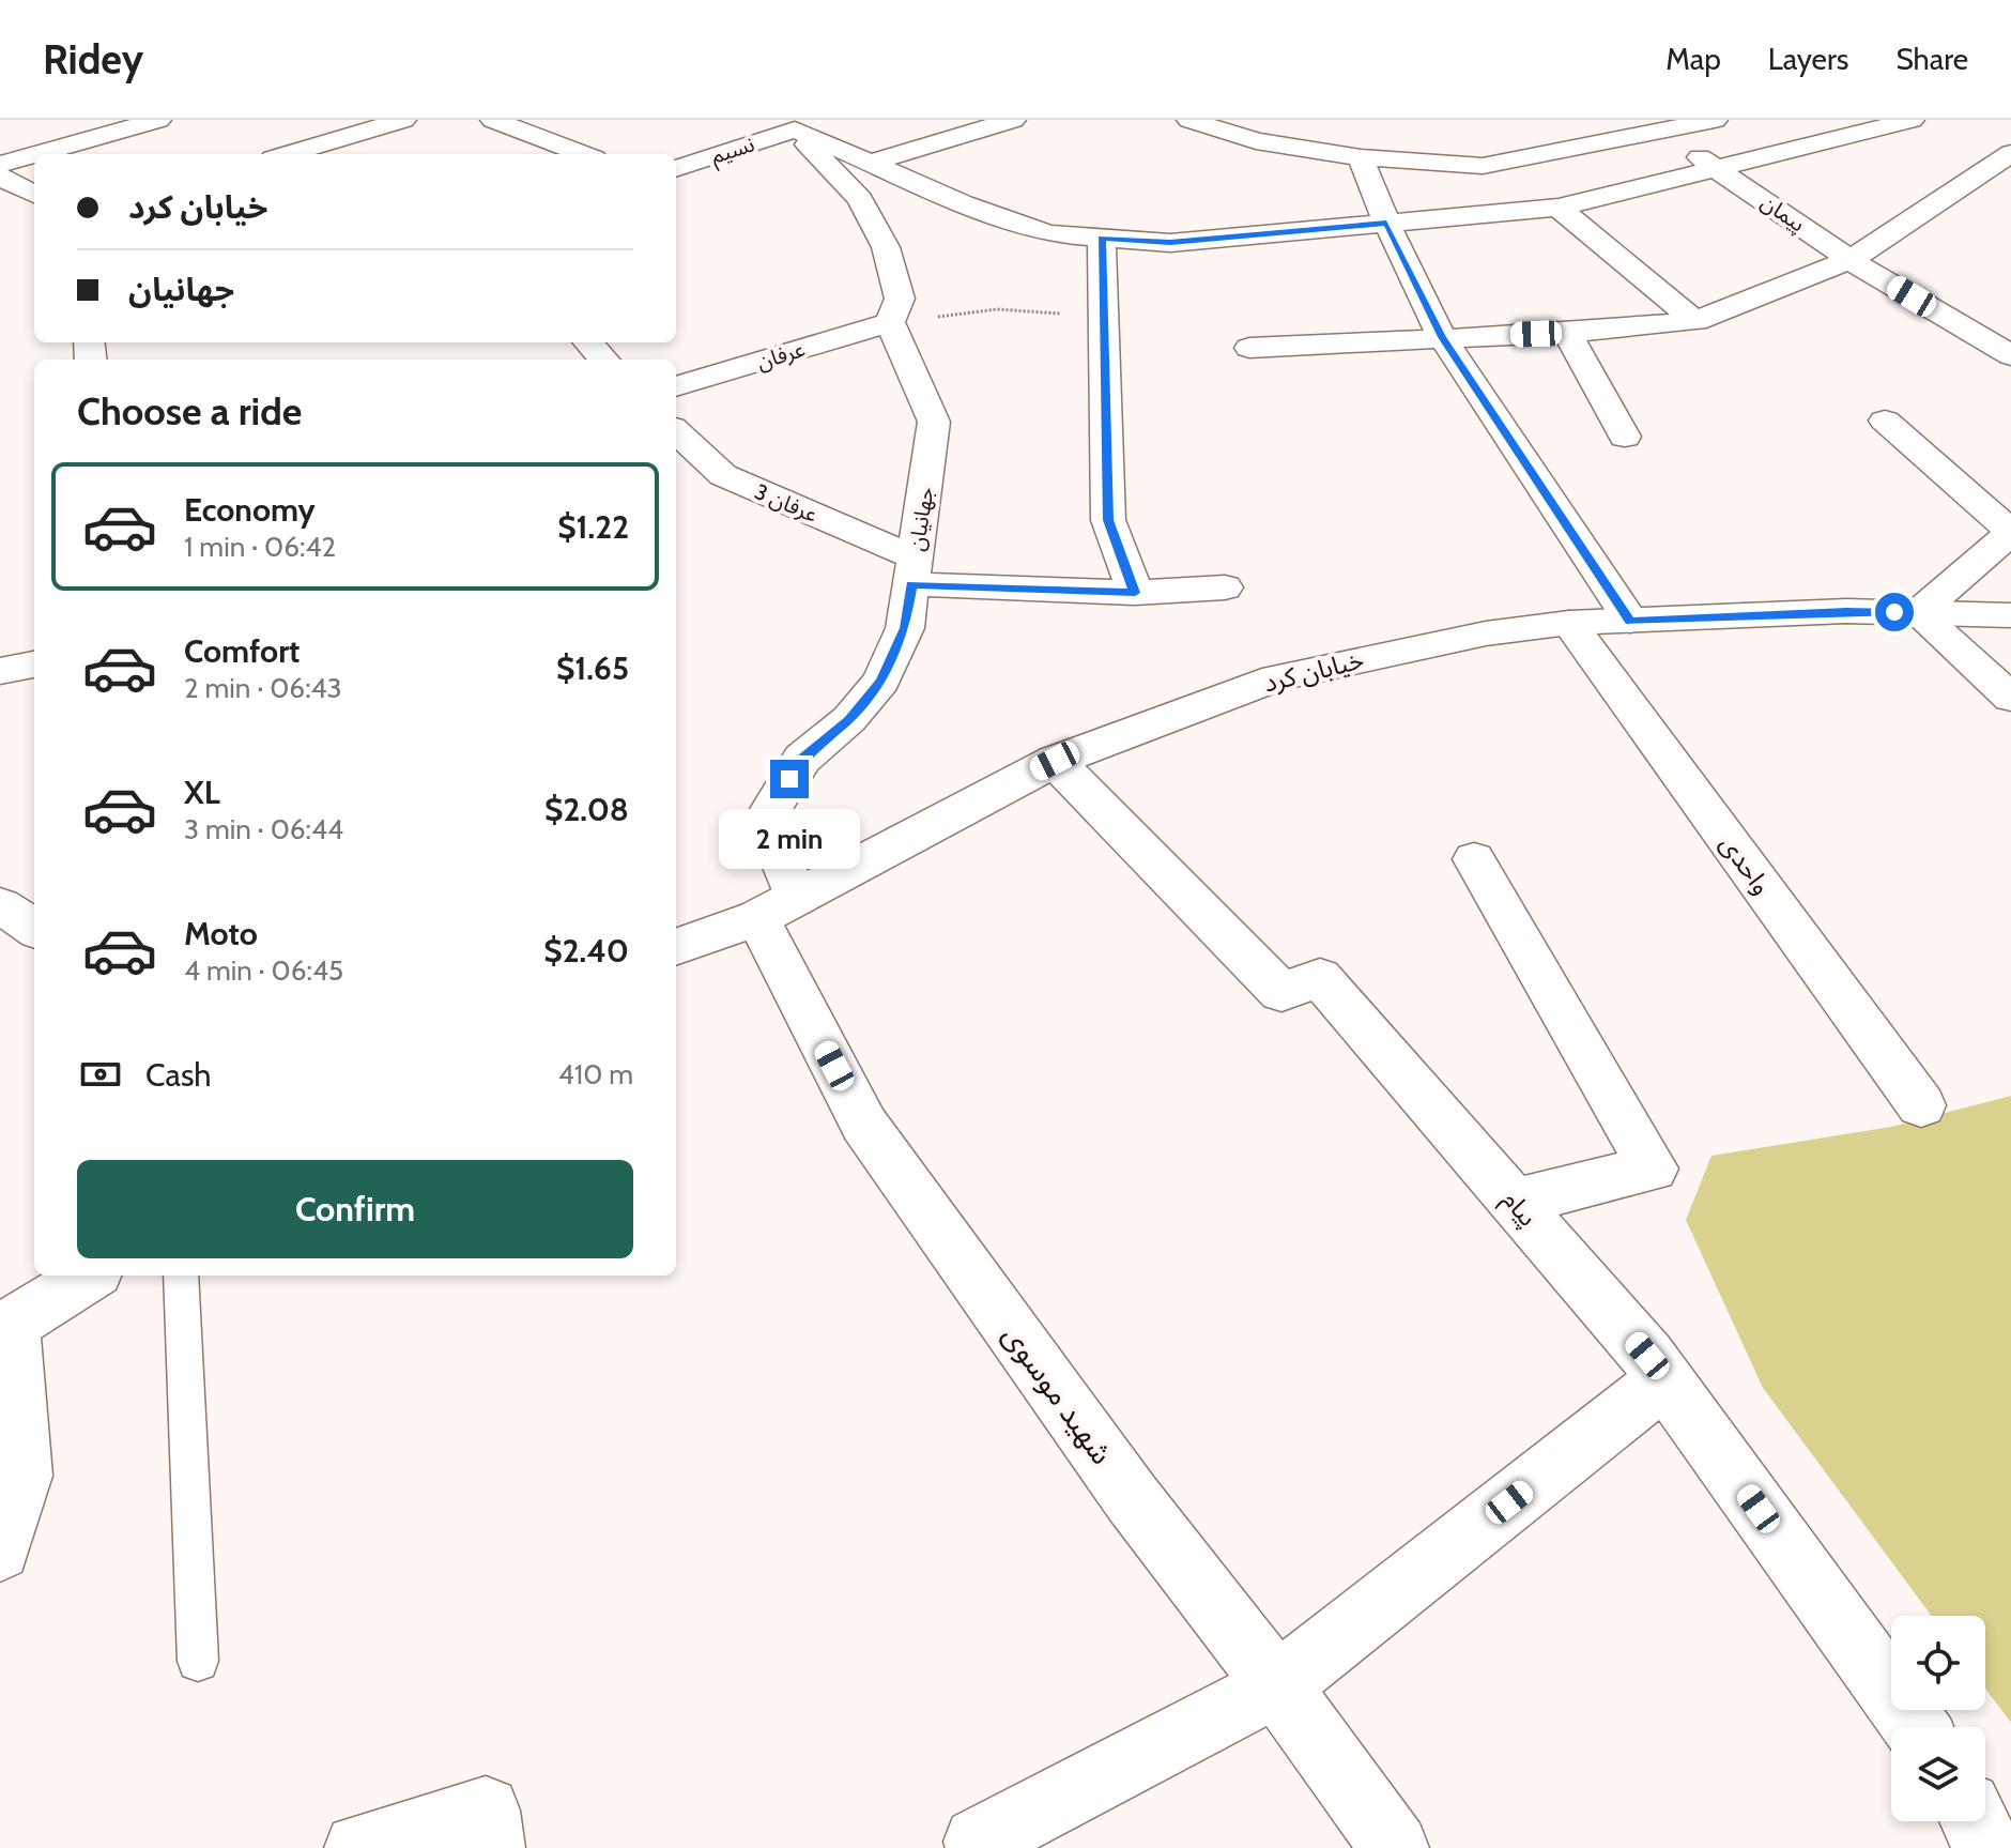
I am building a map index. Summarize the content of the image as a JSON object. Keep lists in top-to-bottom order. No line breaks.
{"streets":{"street":["نسیم","پیمان","عرفان","عرفان 3","جهانیان","خیابان کرد","واحدی","پیام","شهید موسوی"]},"crossings":[["عرفان","جهانیان"],["عرفان 3","جهانیان"],["جهانیان","خیابان کرد"],["جهانیان","شهید موسوی"],["خیابان کرد","واحدی"],["خیابان کرد","پیام"],["خیابان کرد","شهید موسوی"]],"page":{"header":"Ridey","nav":["Map","Layers","Share"],"banner":["خیابان کرد","جهانیان"],"heading":"Choose a ride","list":[{"name":"Economy","note":"1 min · 06:42","value":"$1.22"},{"name":"Comfort","note":"2 min · 06:43","value":"$1.65"},{"name":"XL","note":"3 min · 06:44","value":"$2.08"},{"name":"Moto","note":"4 min · 06:45","value":"$2.40"}],"bubble":"2 min","pay":["Cash","410 m"],"buttons":"Confirm"}}
